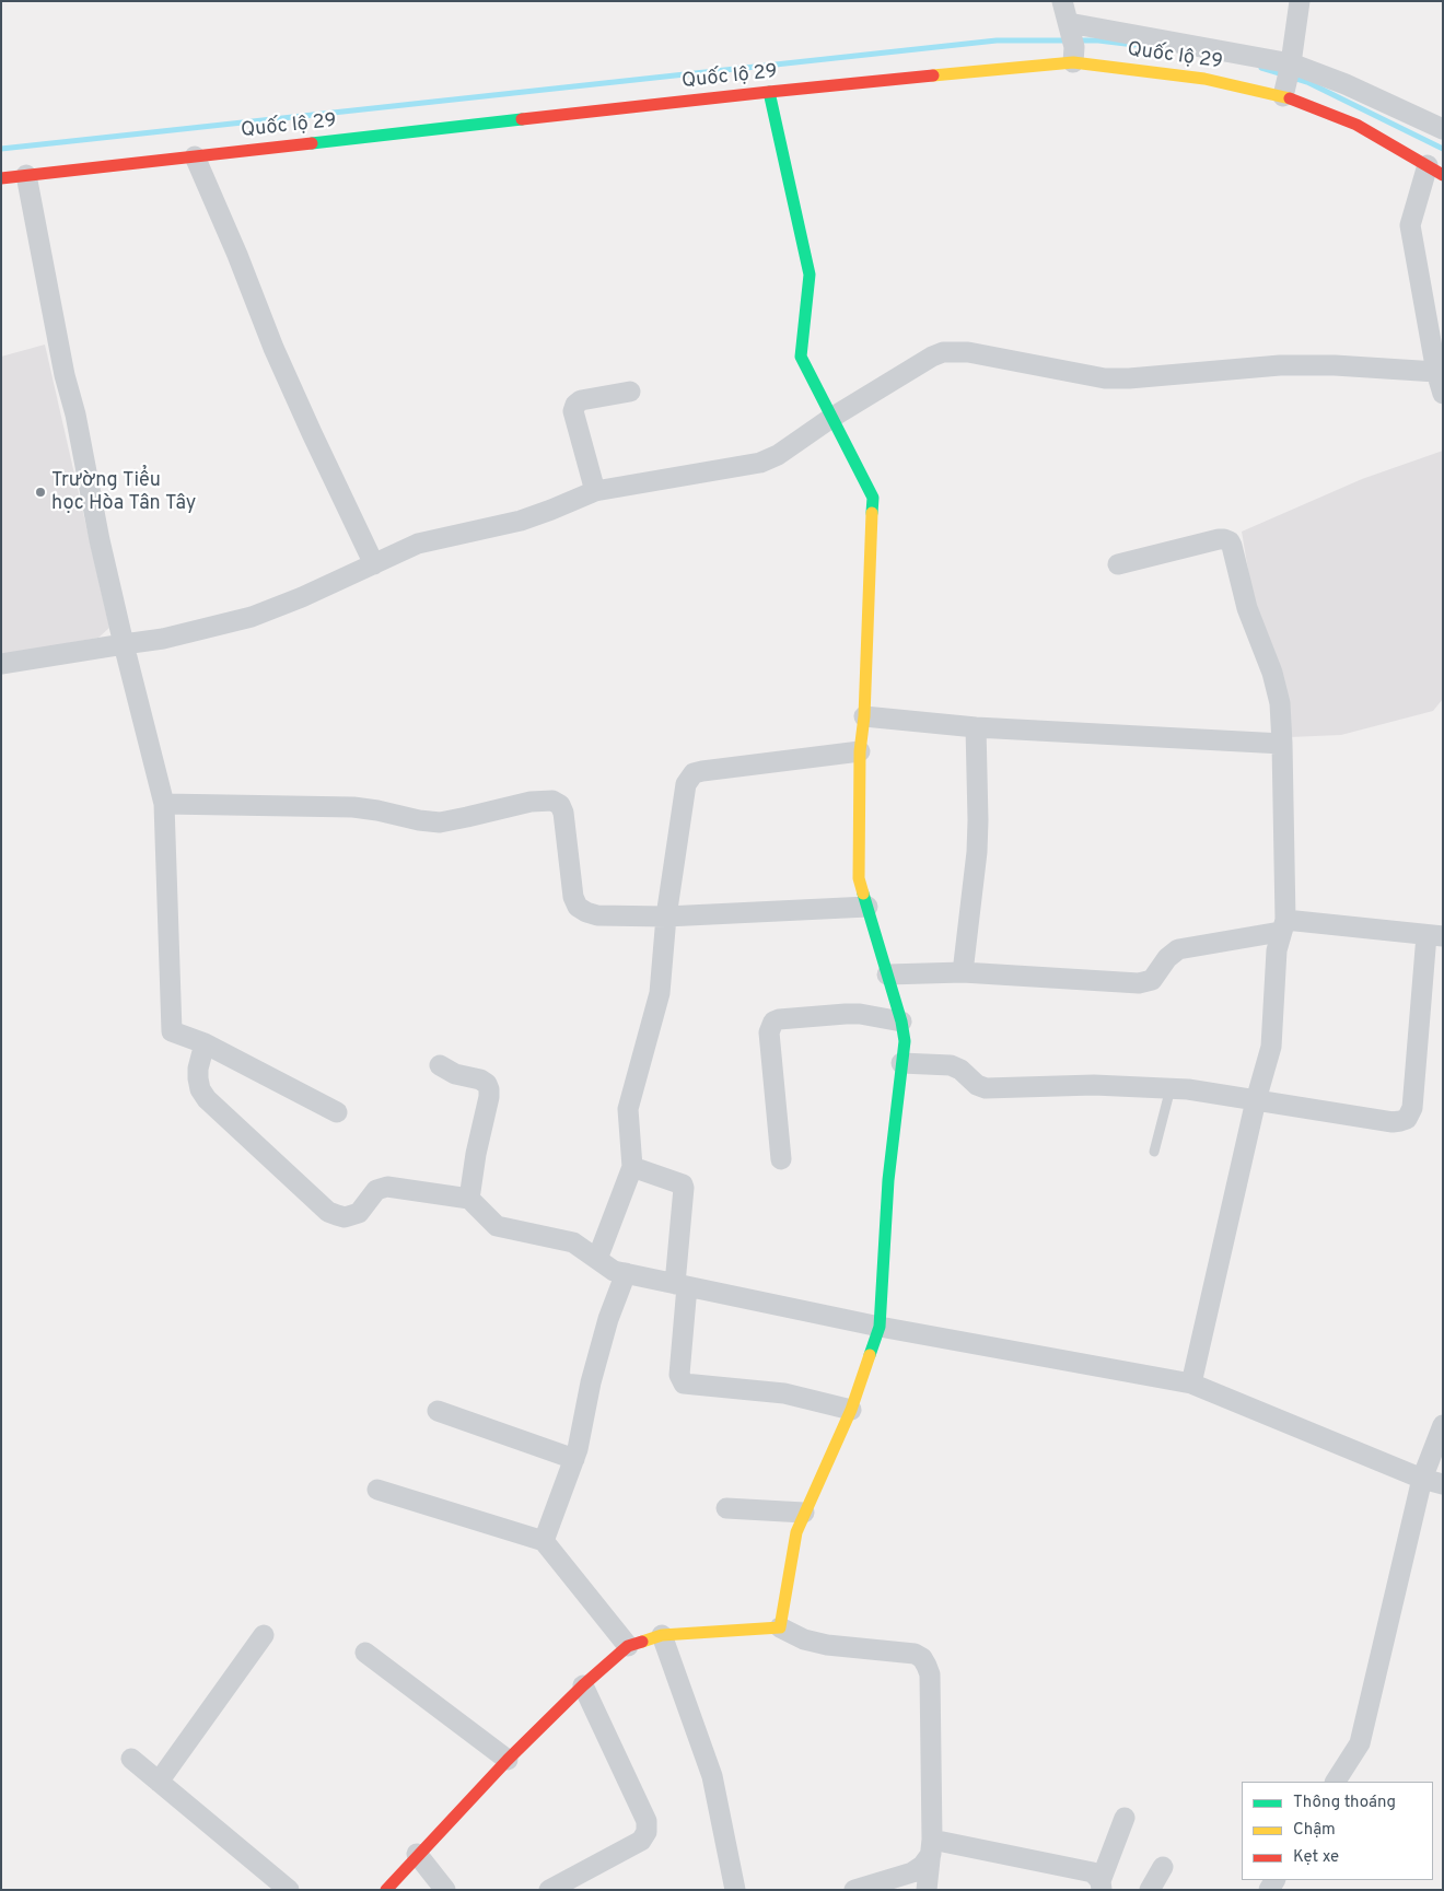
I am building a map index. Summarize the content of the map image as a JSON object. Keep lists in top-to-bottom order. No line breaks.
{"streets":{"main road":["Quốc lộ 29"]},"places":["Trường Tiểu học Hòa Tân Tây"],"legend":["Thông thoáng","Chậm","Kẹt xe"]}
